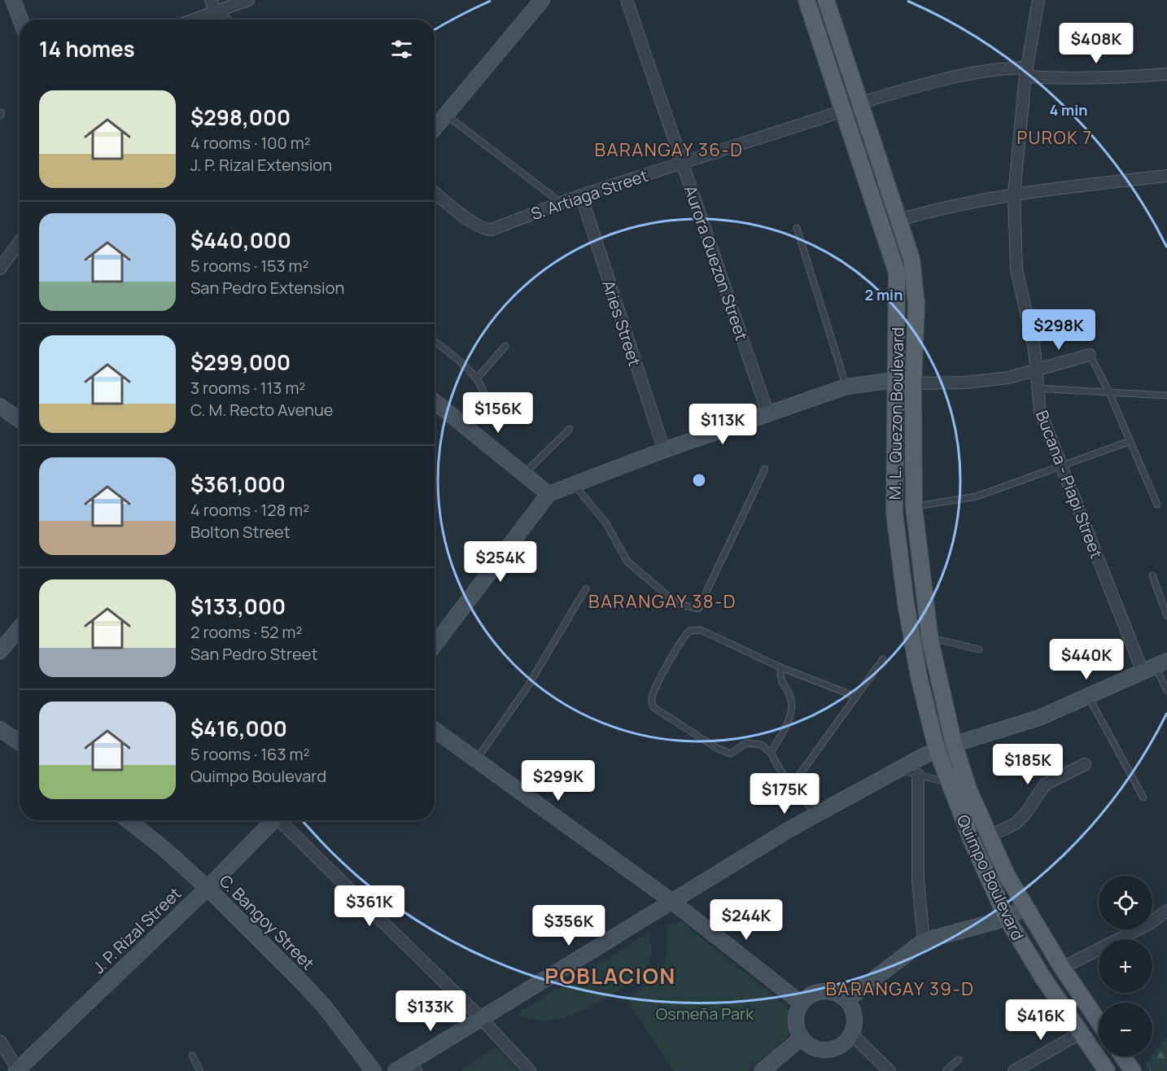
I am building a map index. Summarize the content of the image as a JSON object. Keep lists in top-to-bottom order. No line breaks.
{"streets":{"main road":["M. L. Quezon Boulevard","Quimpo Boulevard","C. Bangoy Street","J. P. Rizal Street"],"street":["S. Artiaga Street","Aurora Quezon Street","Aries Street","Bucana - Piapi Street"]},"crossings":[["S. Artiaga Street","Aurora Quezon Street"],["S. Artiaga Street","Aries Street"],["S. Artiaga Street","M. L. Quezon Boulevard"],["M. L. Quezon Boulevard","Quimpo Boulevard"],["C. Bangoy Street","J. P. Rizal Street"]],"districts":["PUROK 7","BARANGAY 36-D","BARANGAY 38-D","POBLACION","BARANGAY 39-D"],"parks":["Osmeña Park"],"page":{"heading":"14 homes","price":["$408K","$298K","$156K","$113K","$254K","$440K","$185K","$299K","$175K","$361K","$244K","$356K","$133K","$416K"],"list":[{"name":"$298,000","note":"4 rooms · 100 m² · J. P. Rizal Extension"},{"name":"$440,000","note":"5 rooms · 153 m² · San Pedro Extension"},{"name":"$299,000","note":"3 rooms · 113 m² · C. M. Recto Avenue"},{"name":"$361,000","note":"4 rooms · 128 m² · Bolton Street"},{"name":"$133,000","note":"2 rooms · 52 m² · San Pedro Street"},{"name":"$416,000","note":"5 rooms · 163 m² · Quimpo Boulevard"}],"map_buttons":["+","−"]},"rings":["4 min","2 min"]}
